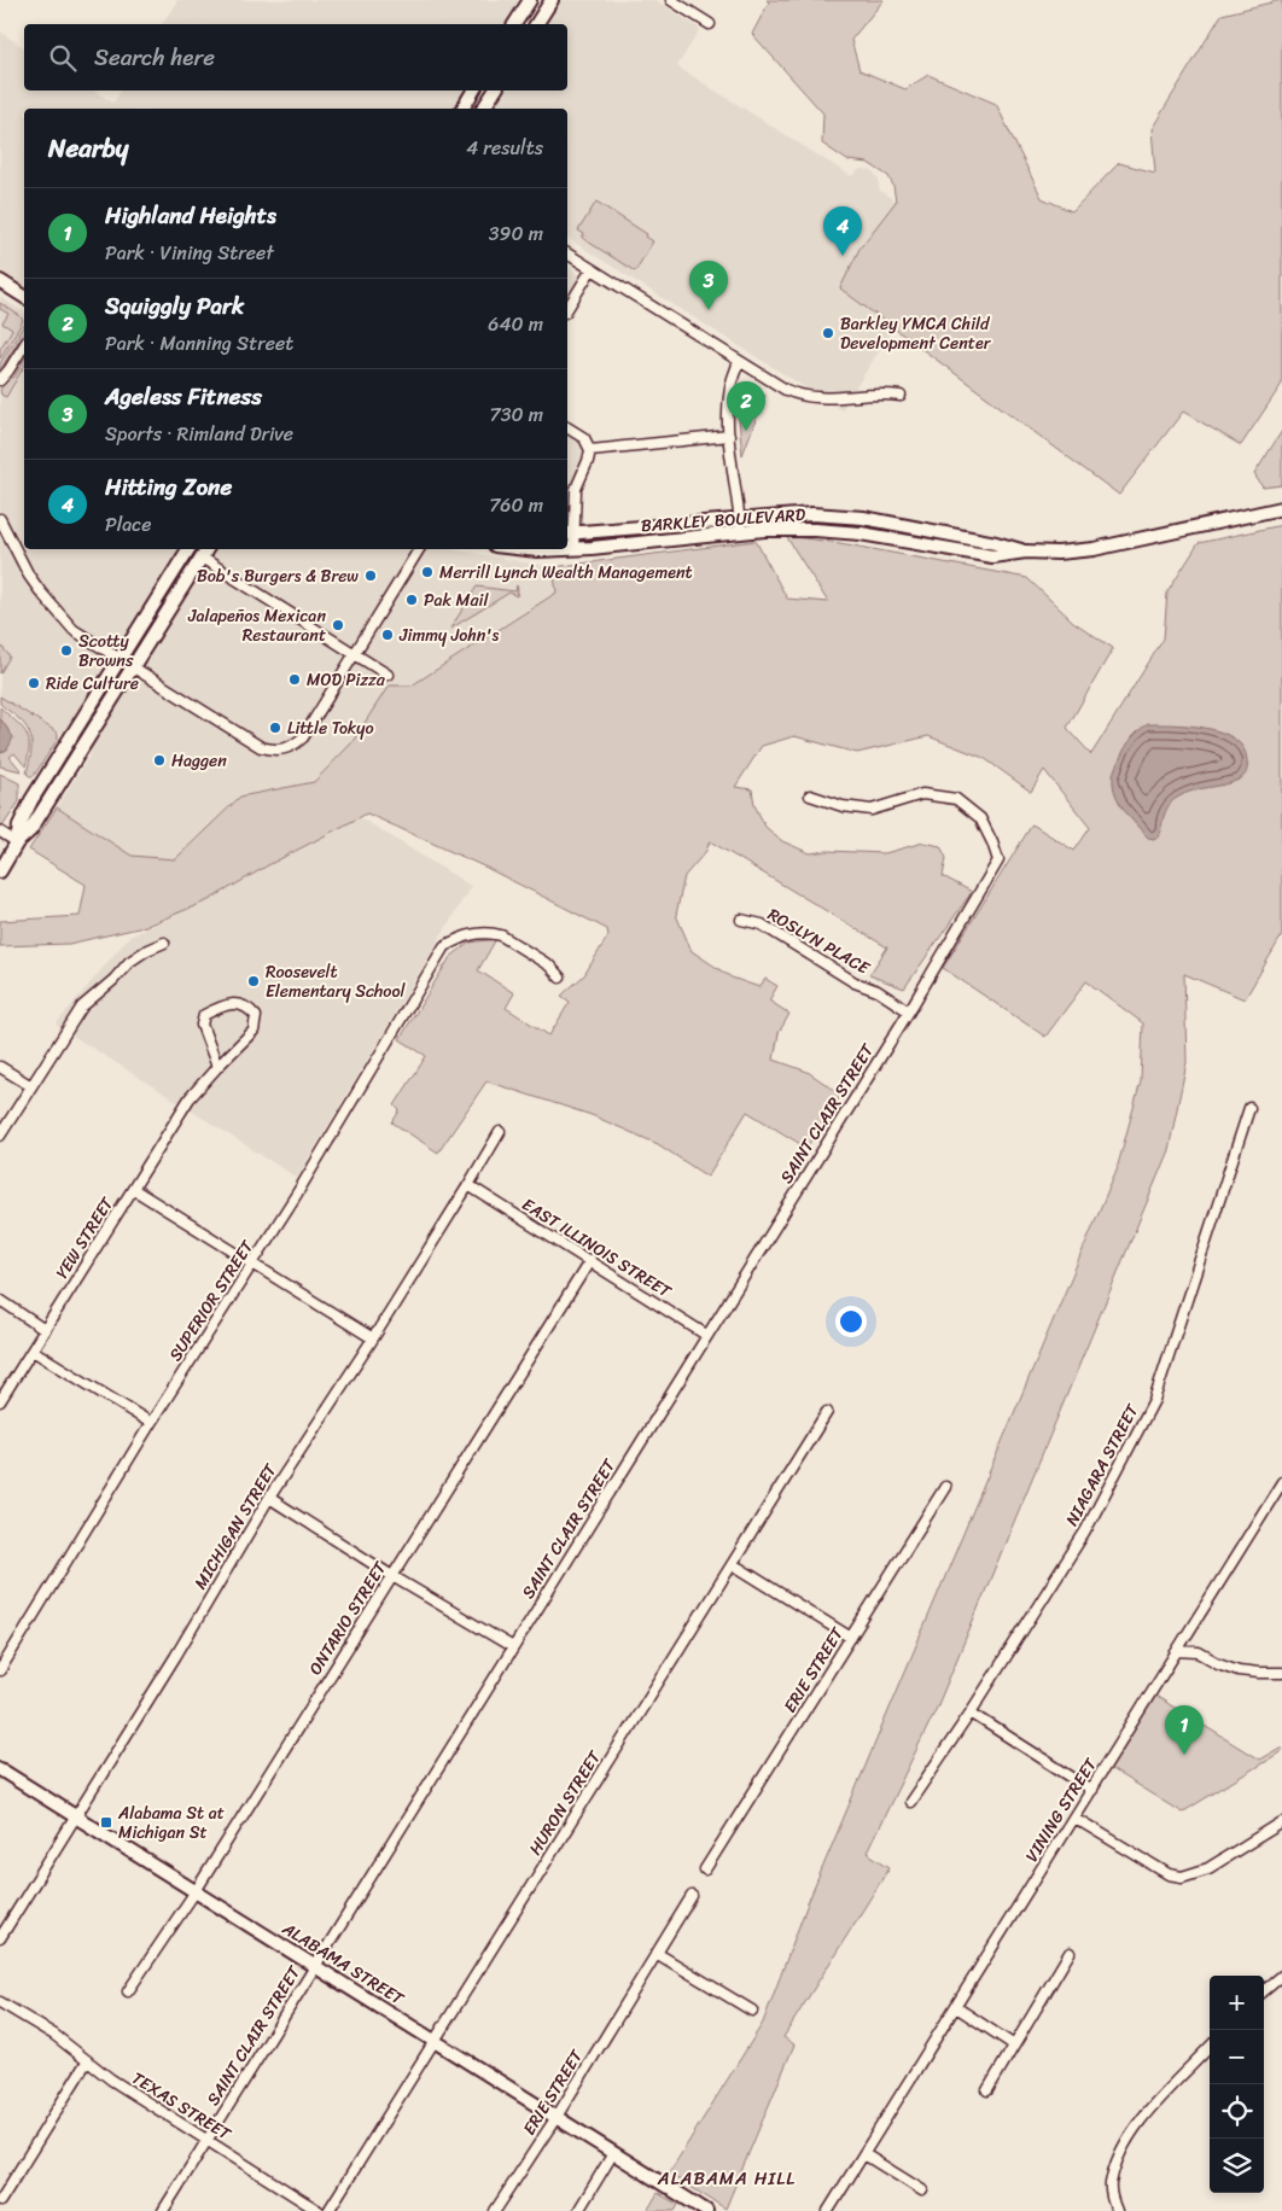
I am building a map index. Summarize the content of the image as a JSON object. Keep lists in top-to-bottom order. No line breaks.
{"streets":{"main road":["BARKLEY BOULEVARD","ALABAMA STREET"],"street":["ROSLYN PLACE","SAINT CLAIR STREET","YEW STREET","EAST ILLINOIS STREET","SUPERIOR STREET","NIAGARA STREET","MICHIGAN STREET","ONTARIO STREET","ERIE STREET","HURON STREET","VINING STREET","TEXAS STREET"]},"crossings":[["ROSLYN PLACE","SAINT CLAIR STREET"],["SAINT CLAIR STREET","EAST ILLINOIS STREET"],["SAINT CLAIR STREET","ALABAMA STREET"],["SAINT CLAIR STREET","TEXAS STREET"],["EAST ILLINOIS STREET","MICHIGAN STREET"],["EAST ILLINOIS STREET","ONTARIO STREET"],["MICHIGAN STREET","ALABAMA STREET"],["ONTARIO STREET","ALABAMA STREET"],["ERIE STREET","ALABAMA STREET"],["HURON STREET","ALABAMA STREET"]],"districts":["ALABAMA HILL"],"places":{"other":["Barkley YMCA Child Development Center","Merrill Lynch Wealth Management","Bob's Burgers & Brew","Pak Mail","Jalapeños Mexican Restaurant","Jimmy John's","Scotty Browns","MOD Pizza","Ride Culture","Little Tokyo","Haggen","Roosevelt Elementary School"],"transit":["Alabama St at Michigan St"]},"page":{"search":"Search here","heading":["Nearby","4 results"],"list":[{"mark":"1","name":"Highland Heights","note":"Park · Vining Street","value":"390 m"},{"mark":"2","name":"Squiggly Park","note":"Park · Manning Street","value":"640 m"},{"mark":"3","name":"Ageless Fitness","note":"Sports · Rimland Drive","value":"730 m"},{"mark":"4","name":"Hitting Zone","note":"Place","value":"760 m"}],"pins":["4","3","2","1"],"map_buttons":["+","−"]}}
